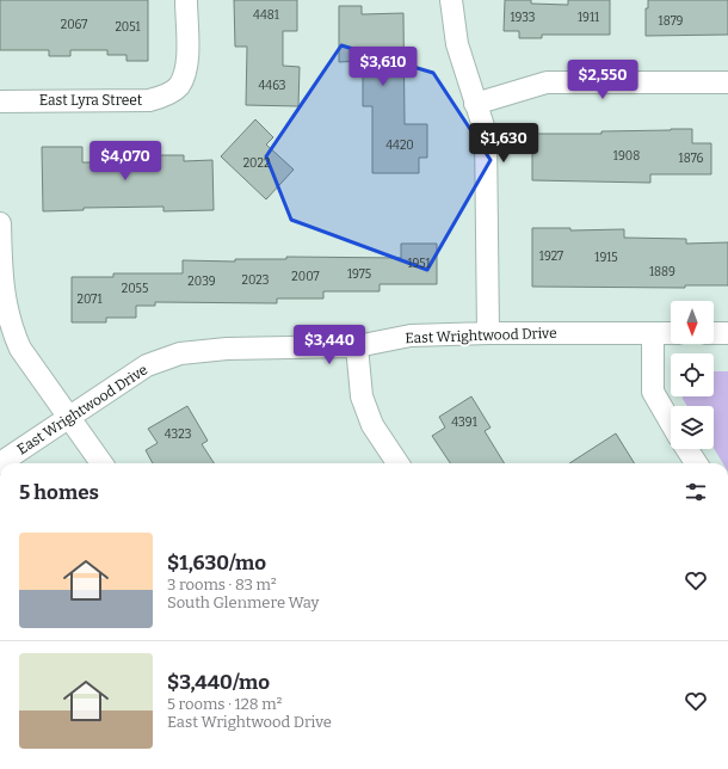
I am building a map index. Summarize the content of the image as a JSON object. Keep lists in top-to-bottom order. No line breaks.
{"streets":{"street":["East Lyra Street","East Wrightwood Drive"]},"house_numbers":["4481","1933","1911","1879","2067","2051","4463","4420","1908","1876","2022","1927","1915","1951","1889","1975","2007","2023","2039","2055","2071","4391","4323"],"north":"bottom","page":{"price":["$3,610","$2,550","$1,630","$4,070","$3,440"],"heading":"5 homes","list":[{"name":"$1,630/mo","note":"3 rooms · 83 m² · South Glenmere Way"},{"name":"$3,440/mo","note":"5 rooms · 128 m² · East Wrightwood Drive"}]}}
